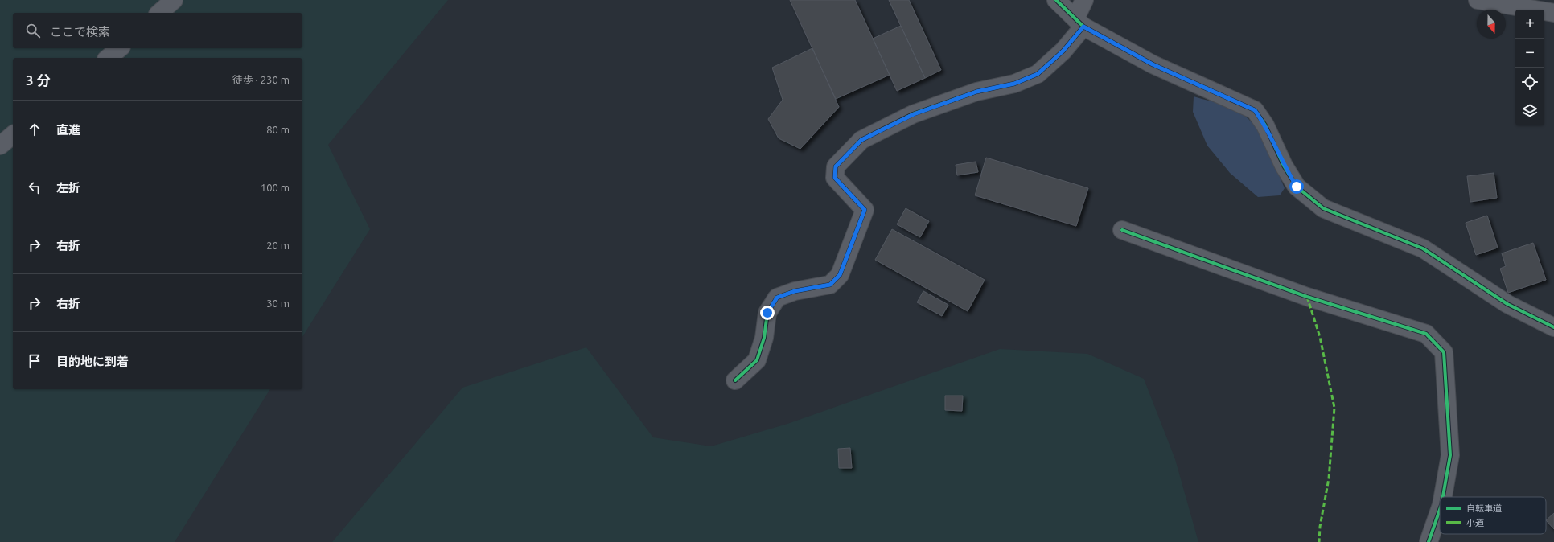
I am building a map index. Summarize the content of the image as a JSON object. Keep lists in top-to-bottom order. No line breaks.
{"legend":["自転車道","小道"],"north":"bottom","page":{"map_buttons":["+","−"],"search":"ここで検索","heading":["3 分","徒歩 · 230 m"],"list":[["直進","80 m"],["左折","100 m"],["右折","20 m"],["右折","30 m"],"目的地に到着"]}}
